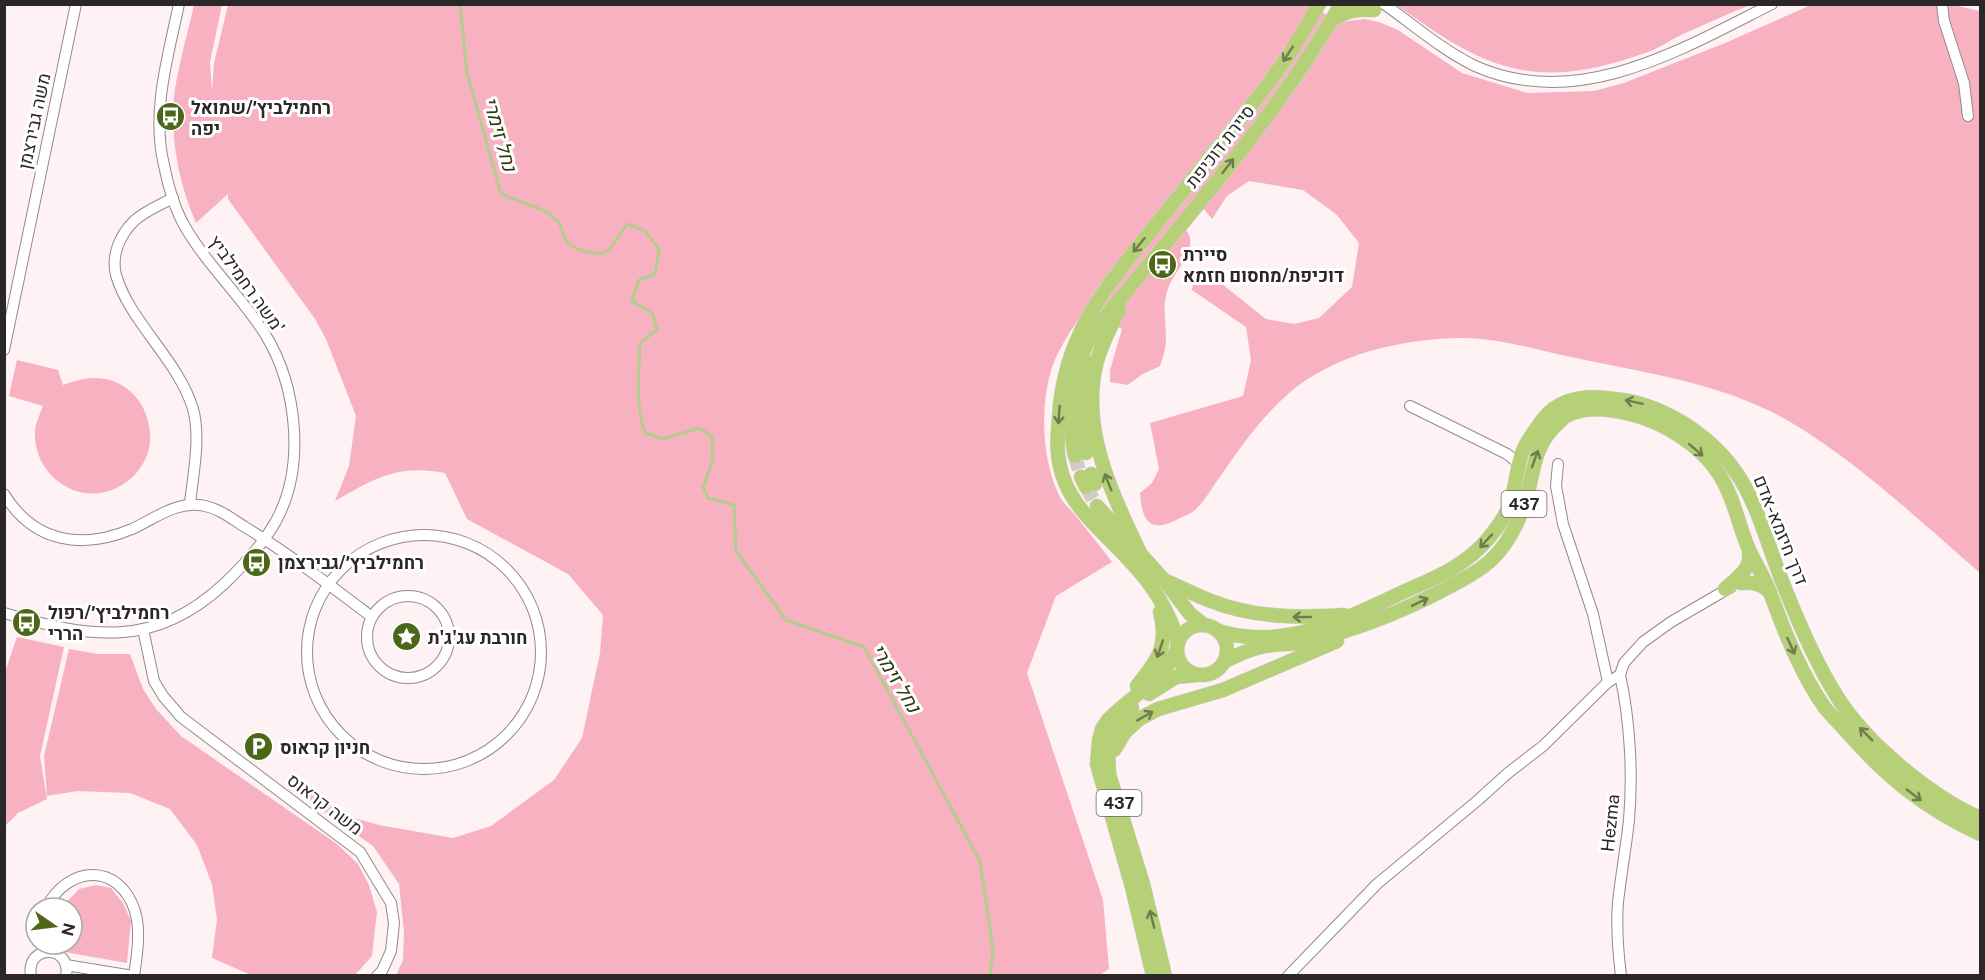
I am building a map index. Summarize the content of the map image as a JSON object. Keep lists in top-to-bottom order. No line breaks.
{"streets":{"main road":["סיירת דוכיפת","437","דרך חיזמא-אדם"],"street":["משה גבירצמן","משה רחמילביץ'","משה קראוס","Hezma"]},"crossings":[["משה רחמילביץ'","משה קראוס"],["437","דרך חיזמא-אדם"]],"water":["נחל זימרי"],"places":{"bus stop":["רחמילביץ׳/שמואל יפה","סיירת דוכיפת/מחסום חזמא","רחמילביץ׳/גבירצמן","רחמילביץ׳/רפול הררי"],"place":["חורבת עג'ג'ת"],"parking":["חניון קראוס"]},"north":"right"}
